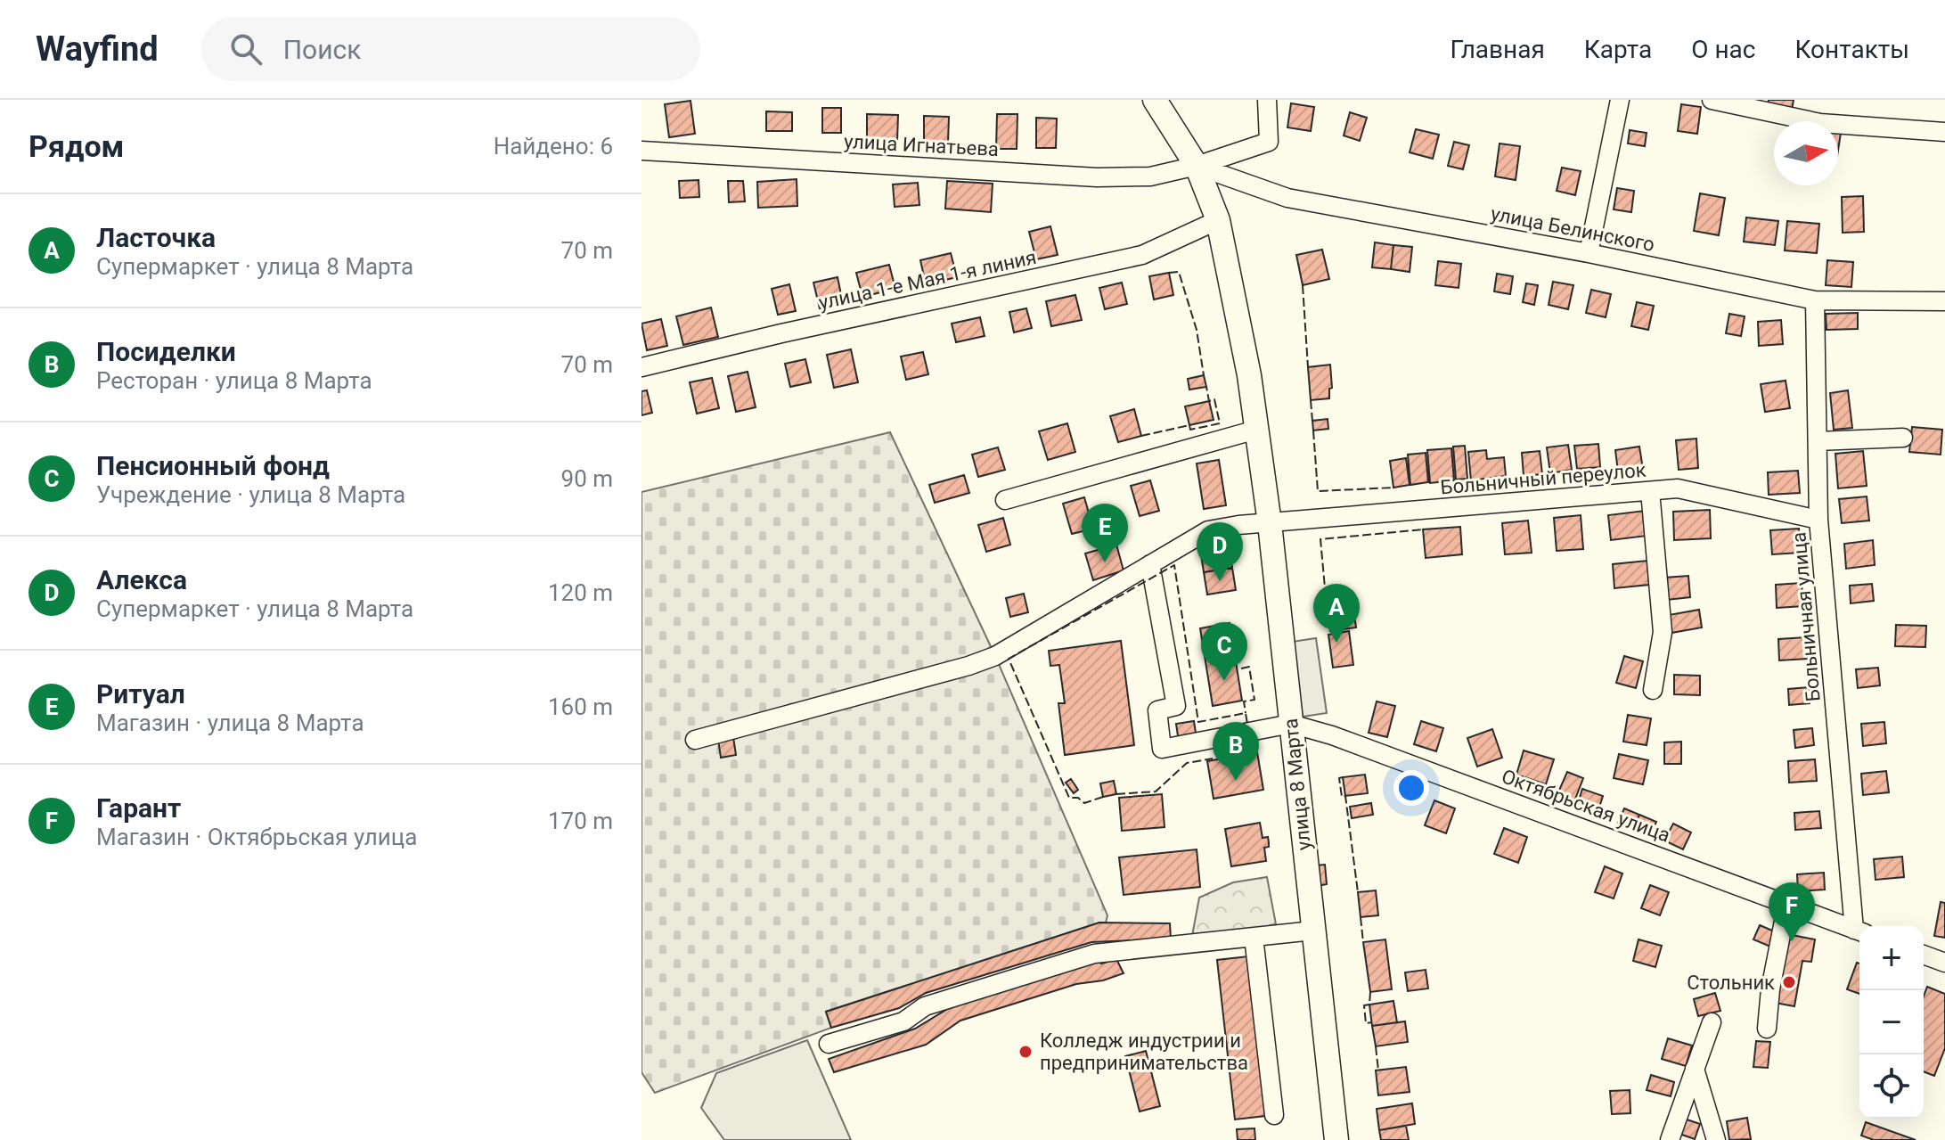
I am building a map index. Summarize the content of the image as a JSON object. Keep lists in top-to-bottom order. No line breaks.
{"streets":{"main road":["улица 8 Марта"],"street":["улица Игнатьева","улица Белинского","улица 1-е Мая 1-я линия","Больничный переулок","Больничная улица","Октябрьская улица"]},"crossings":[["улица Игнатьева","улица Белинского"],["улица Игнатьева","улица 8 Марта"],["улица Белинского","Больничная улица"],["улица Белинского","улица 8 Марта"],["улица 1-е Мая 1-я линия","улица 8 Марта"],["Больничный переулок","Больничная улица"],["Больничный переулок","улица 8 Марта"],["Больничная улица","Октябрьская улица"],["улица 8 Марта","Октябрьская улица"]],"places":["Стольник","Колледж индустрии и предпринимательства"],"north":"right","page":{"header":"Wayfind","search":"Поиск","nav":["Главная","Карта","О нас","Контакты"],"heading":["Рядом","Найдено: 6"],"list":[{"mark":"A","name":"Ласточка","note":"Супермаркет · улица 8 Марта","value":"70 m"},{"mark":"B","name":"Посиделки","note":"Ресторан · улица 8 Марта","value":"70 m"},{"mark":"C","name":"Пенсионный фонд","note":"Учреждение · улица 8 Марта","value":"90 m"},{"mark":"D","name":"Алекса","note":"Супермаркет · улица 8 Марта","value":"120 m"},{"mark":"E","name":"Ритуал","note":"Магазин · улица 8 Марта","value":"160 m"},{"mark":"F","name":"Гарант","note":"Магазин · Октябрьская улица","value":"170 m"}],"pins":["E","D","A","C","B","F"],"map_buttons":["+","−"]}}
